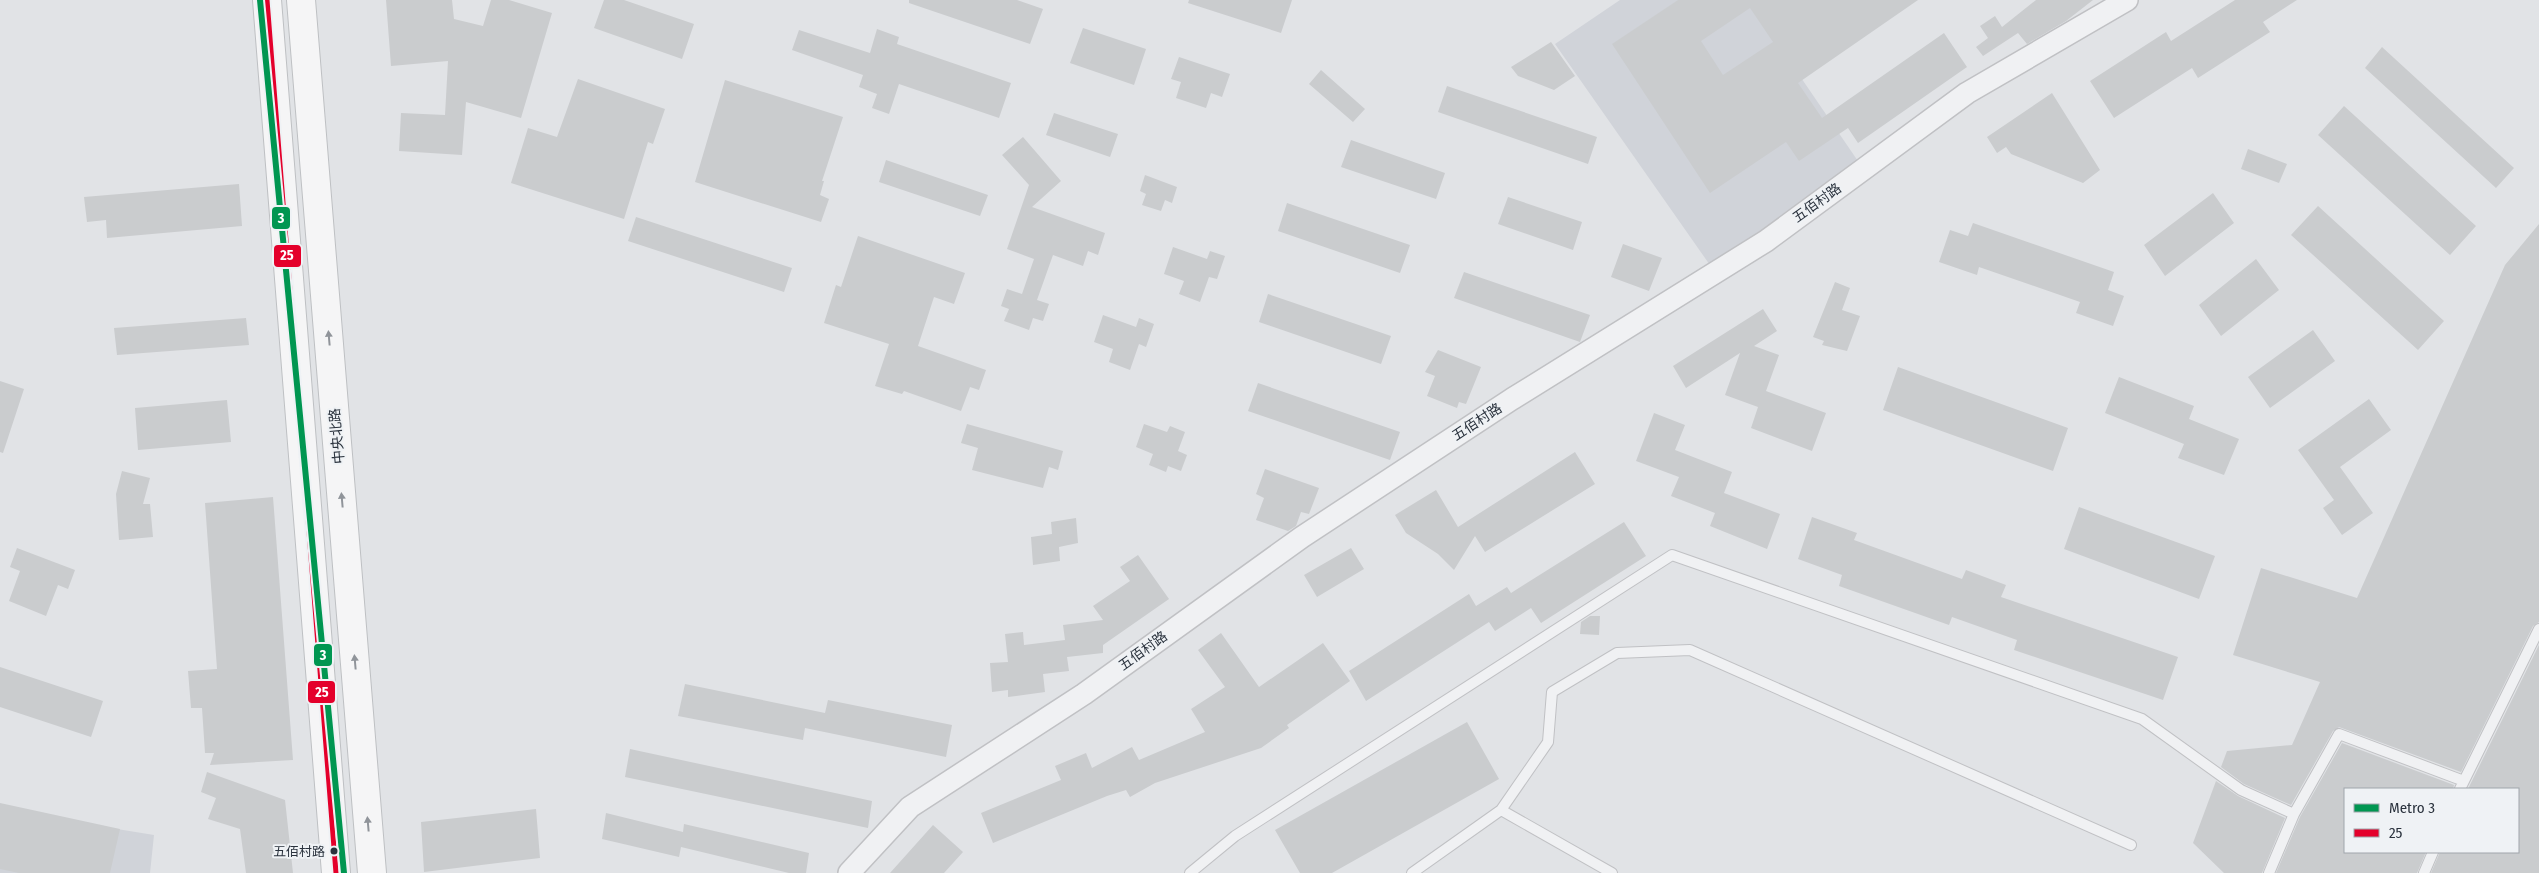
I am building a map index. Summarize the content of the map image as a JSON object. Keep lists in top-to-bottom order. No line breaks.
{"streets":{"main road":["中央北路"],"street":["五佰村路"]},"places":["五佰村路"],"lines":["metro line 3","transit line 25"],"legend":["Metro 3","25"]}
